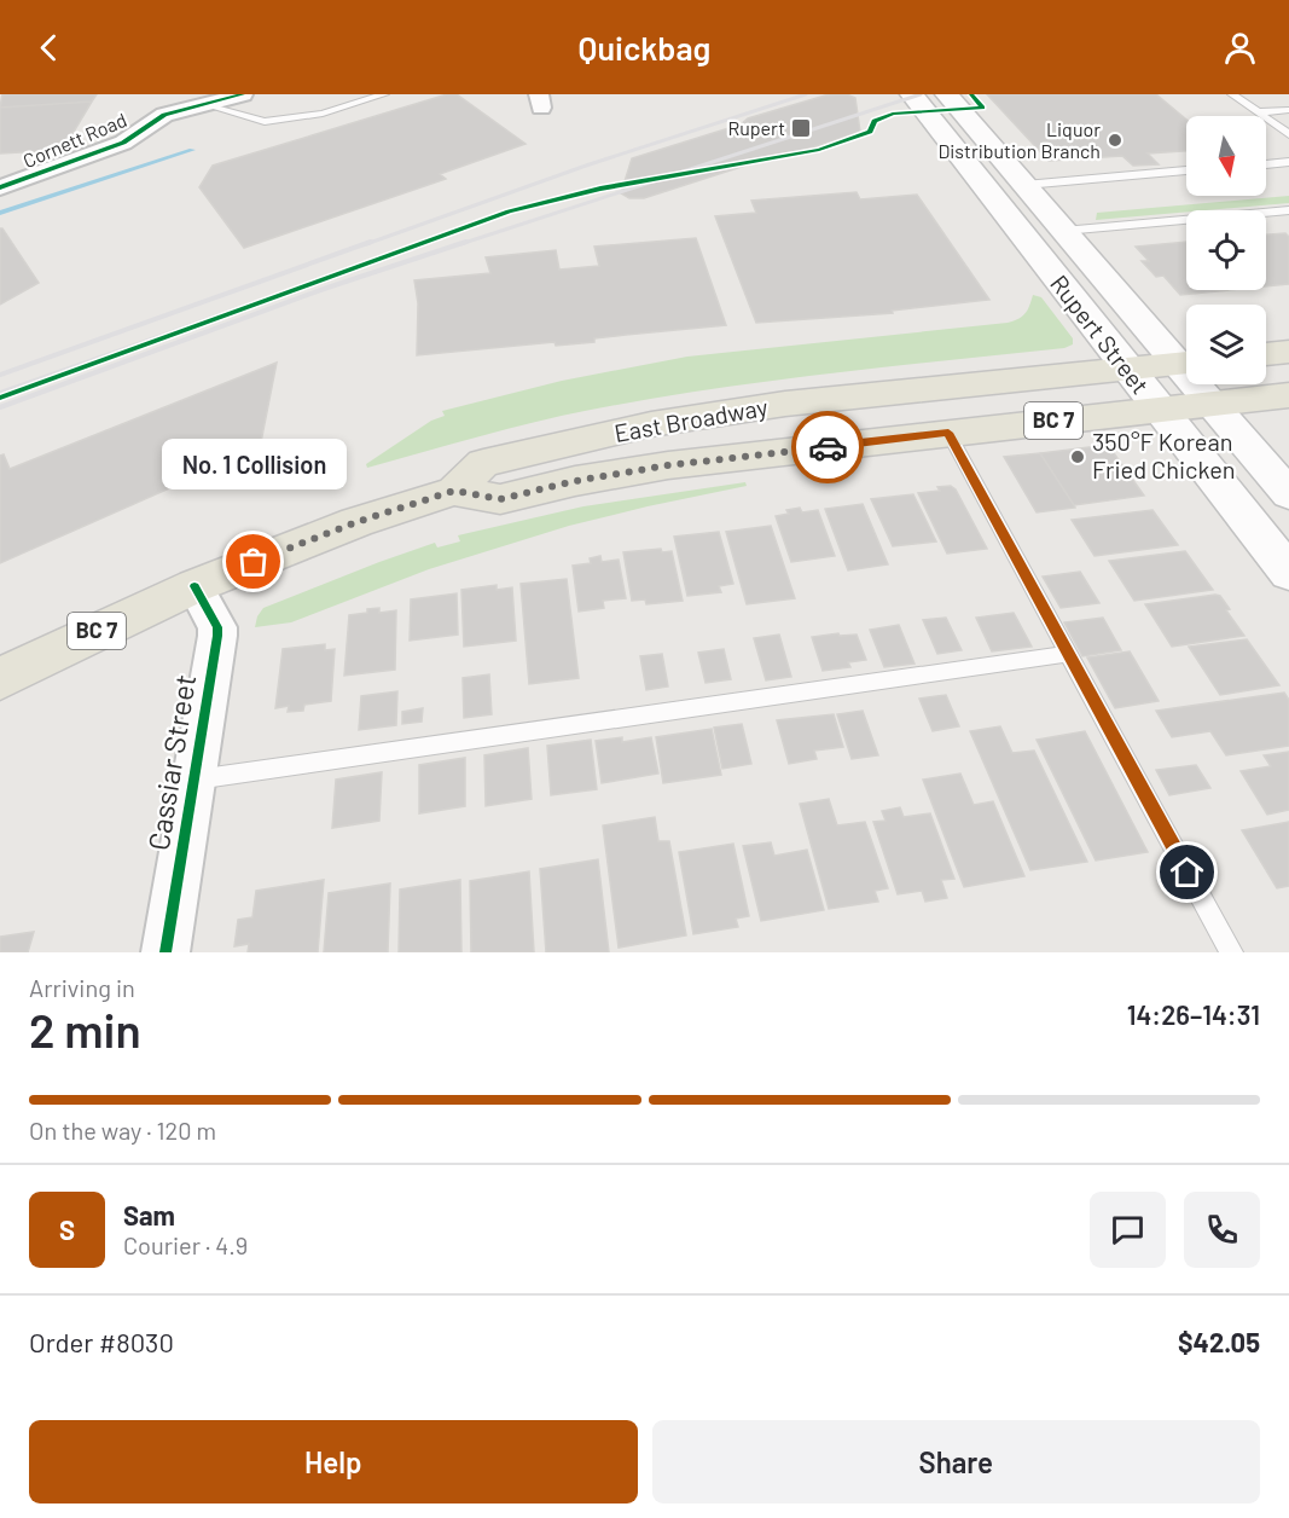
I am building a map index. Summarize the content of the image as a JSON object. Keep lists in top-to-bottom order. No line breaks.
{"streets":{"main road":["Rupert Street","East Broadway","BC 7"],"street":["Cornett Road","Cassiar Street"]},"crossings":[["Rupert Street","East Broadway"],["East Broadway","BC 7"],["East Broadway","Cassiar Street"],["BC 7","Cassiar Street"]],"places":{"transit":["Rupert"],"other":["Liquor Distribution Branch","350°F Korean Fried Chicken","No. 1 Collision"]},"north":"bottom","page":{"header":"Quickbag","bubble":"No. 1 Collision","heading":["2 min","Arriving in","14:26–14:31"],"panel":["Sam","Courier · 4.9","Order #8030","$42.05"],"bar":"On the way · 120 m","round":"S","buttons":["Help","Share"]}}
